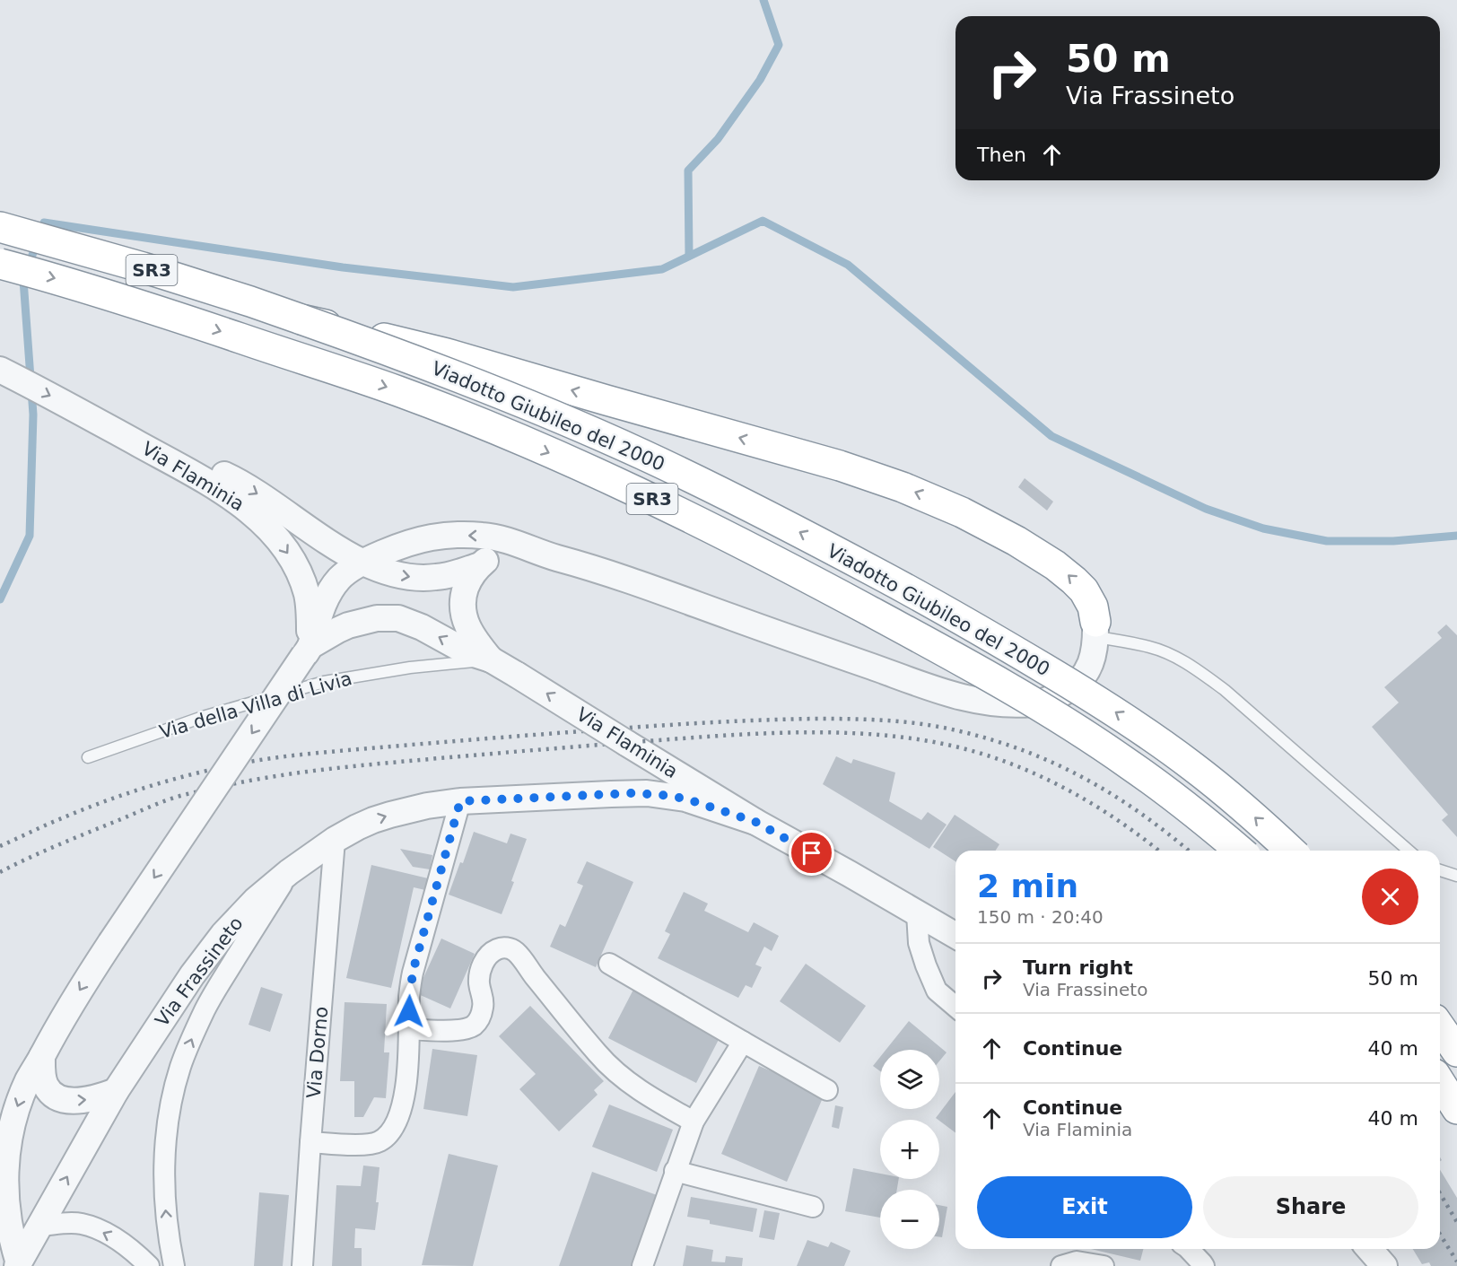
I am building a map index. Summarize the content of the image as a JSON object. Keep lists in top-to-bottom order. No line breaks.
{"streets":{"highway":["SR3","Viadotto Giubileo del 2000"],"street":["Via Flaminia","Via Frassineto","Via Dorno"],"lane":["Via della Villa di Livia"]},"crossings":[["Via Flaminia","Via della Villa di Livia"],["Via Flaminia","Via Frassineto"],["Via Frassineto","Via Dorno"]],"page":{"turn":["50 m","Via Frassineto"],"then":"Then","heading":["2 min","150 m · 20:40"],"list":[{"name":"Turn right","note":"Via Frassineto","value":"50 m"},{"name":"Continue","value":"40 m"},{"name":"Continue","note":"Via Flaminia","value":"40 m"}],"map_buttons":["+","−"],"buttons":["Exit","Share"]}}
